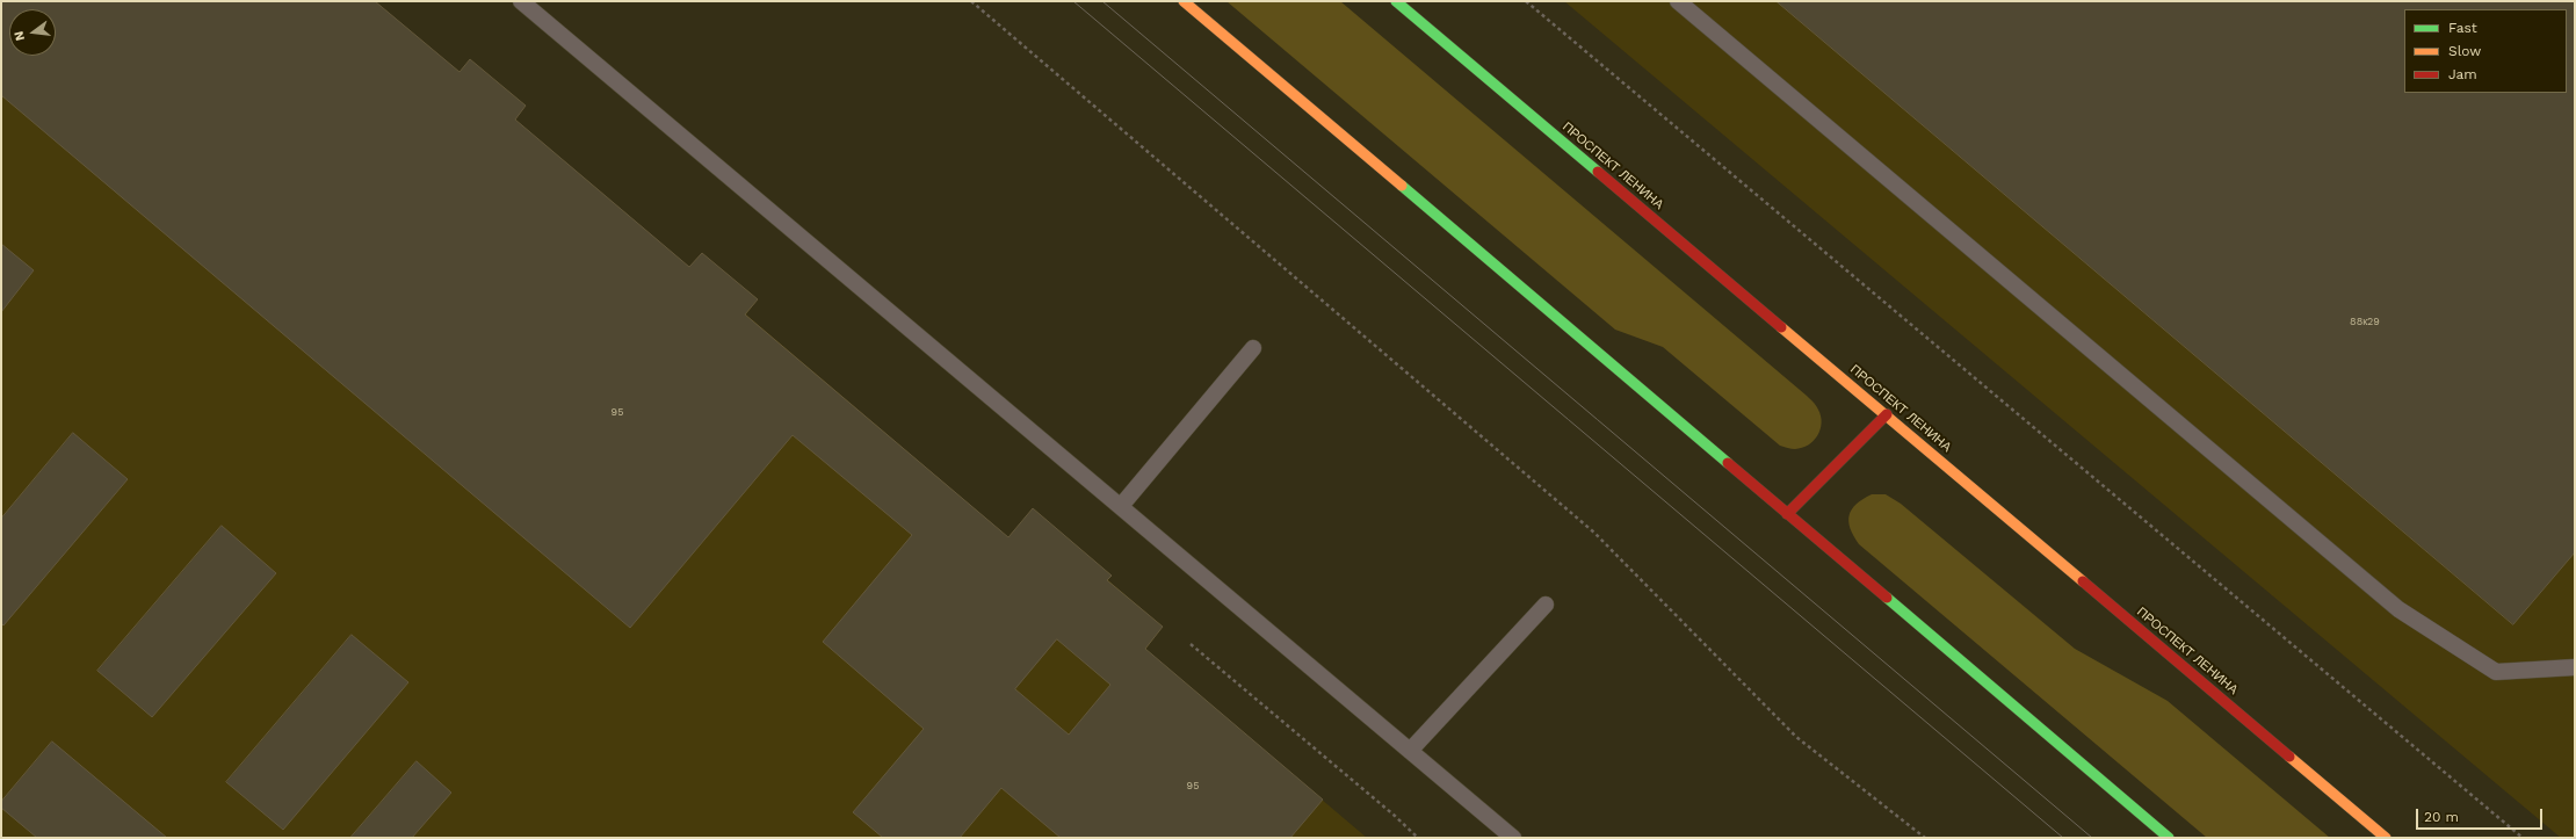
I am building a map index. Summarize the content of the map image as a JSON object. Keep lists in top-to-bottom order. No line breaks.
{"streets":{"main road":["ПРОСПЕКТ ЛЕНИНА"]},"house_numbers":["88к29","95","95"],"legend":["Fast","Slow","Jam"],"scale_bar":"20 m","north":"left"}
